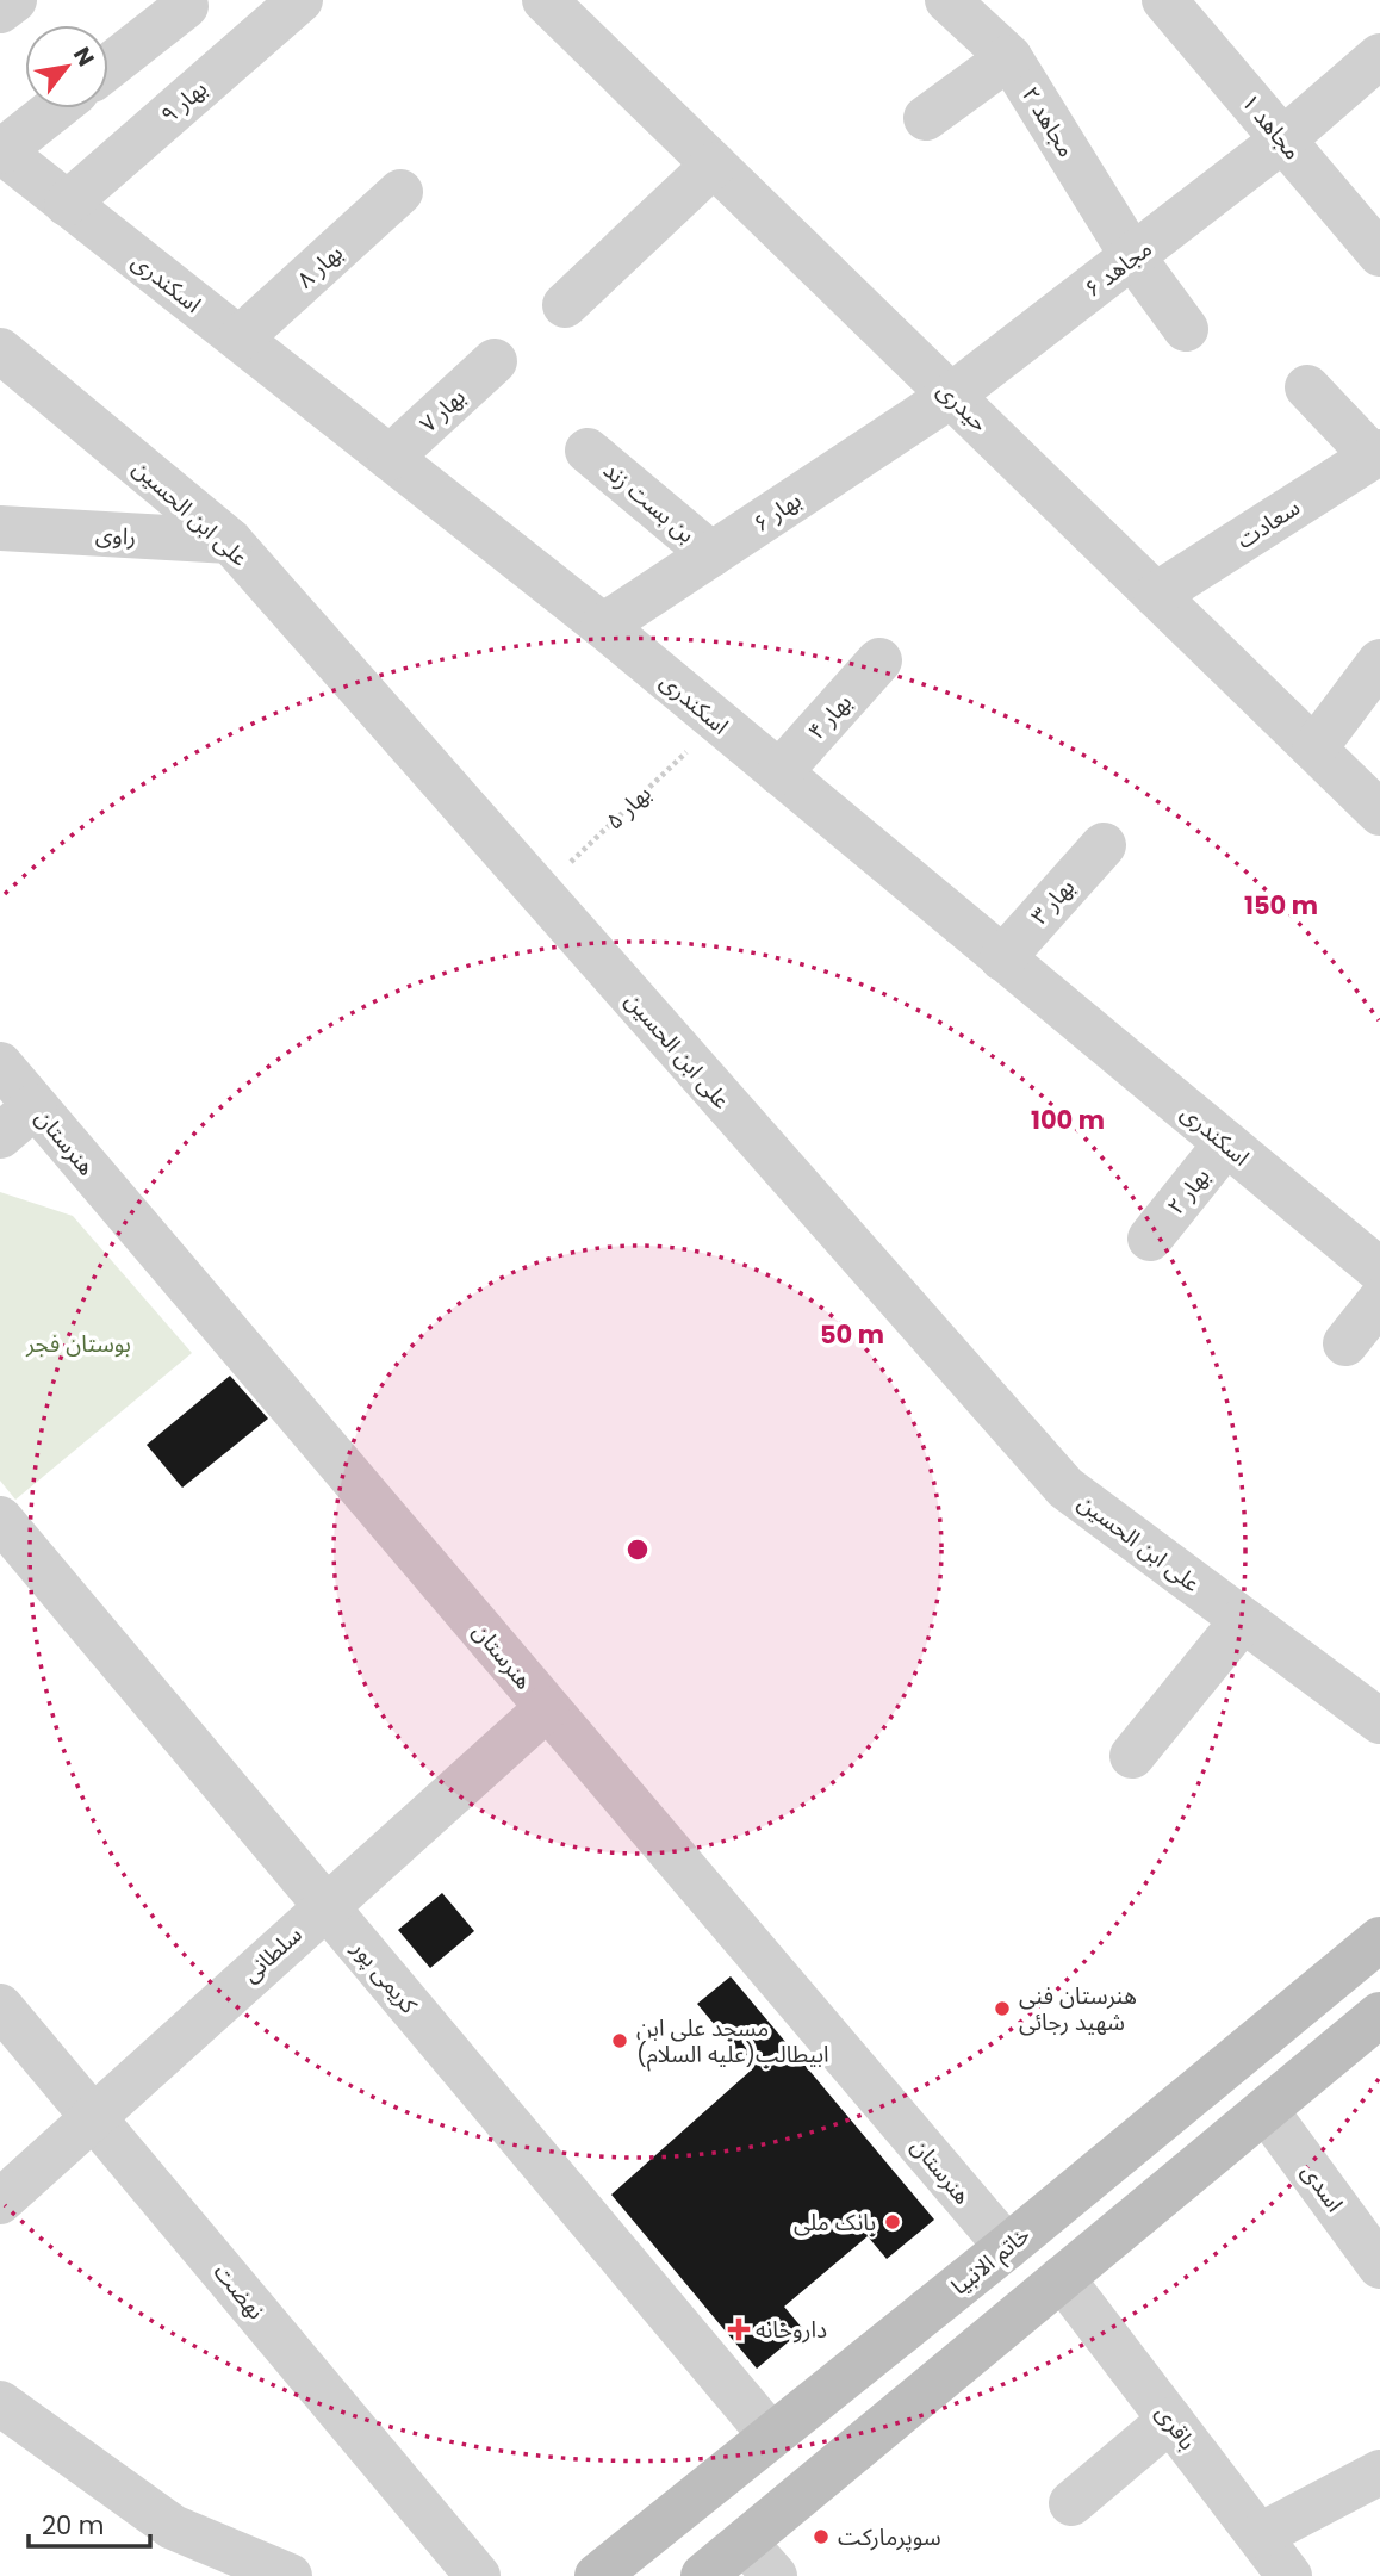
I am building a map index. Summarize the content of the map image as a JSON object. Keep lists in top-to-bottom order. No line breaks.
{"streets":{"main road":["خاتم الانبیا"],"street":["بهار ۹","مجاهد ۲","مجاهد ۱","بهار ۸","مجاهد ۶","اسکندری","حیدری","بهار ۷","بن بست زند","بهار ۶","علی ابن الحسین","سعادت","راوی","بهار ۴","بهار ۳","هنرستان","بهار ۲","سلطانی","کریمی پور","اسدی","نهضت","باقری"],"path":["بهار ۵"]},"crossings":[["بهار ۹","اسکندری"],["مجاهد ۲","مجاهد ۶"],["مجاهد ۱","مجاهد ۶"],["بهار ۸","اسکندری"],["مجاهد ۶","حیدری"],["مجاهد ۶","بهار ۶"],["اسکندری","بهار ۷"],["اسکندری","بهار ۶"],["اسکندری","بهار ۴"],["اسکندری","بهار ۵"],["اسکندری","بهار ۳"],["اسکندری","بهار ۲"],["حیدری","بهار ۶"],["حیدری","سعادت"],["بن بست زند","بهار ۶"],["علی ابن الحسین","راوی"],["علی ابن الحسین","بهار ۵"],["هنرستان","سلطانی"],["هنرستان","خاتم الانبیا"],["سلطانی","کریمی پور"],["سلطانی","نهضت"],["کریمی پور","خاتم الانبیا"]],"parks":["بوستان فجر"],"places":{"other":["هنرستان فنی شهید رجائی","مسجد علی ابن ابیطالب(علیه السلام)","بانک ملی","سوپرمارکت"],"health":["داروخانه"]},"scale_bar":"20 m","north":"top right","rings":["150 m","100 m","50 m"]}
